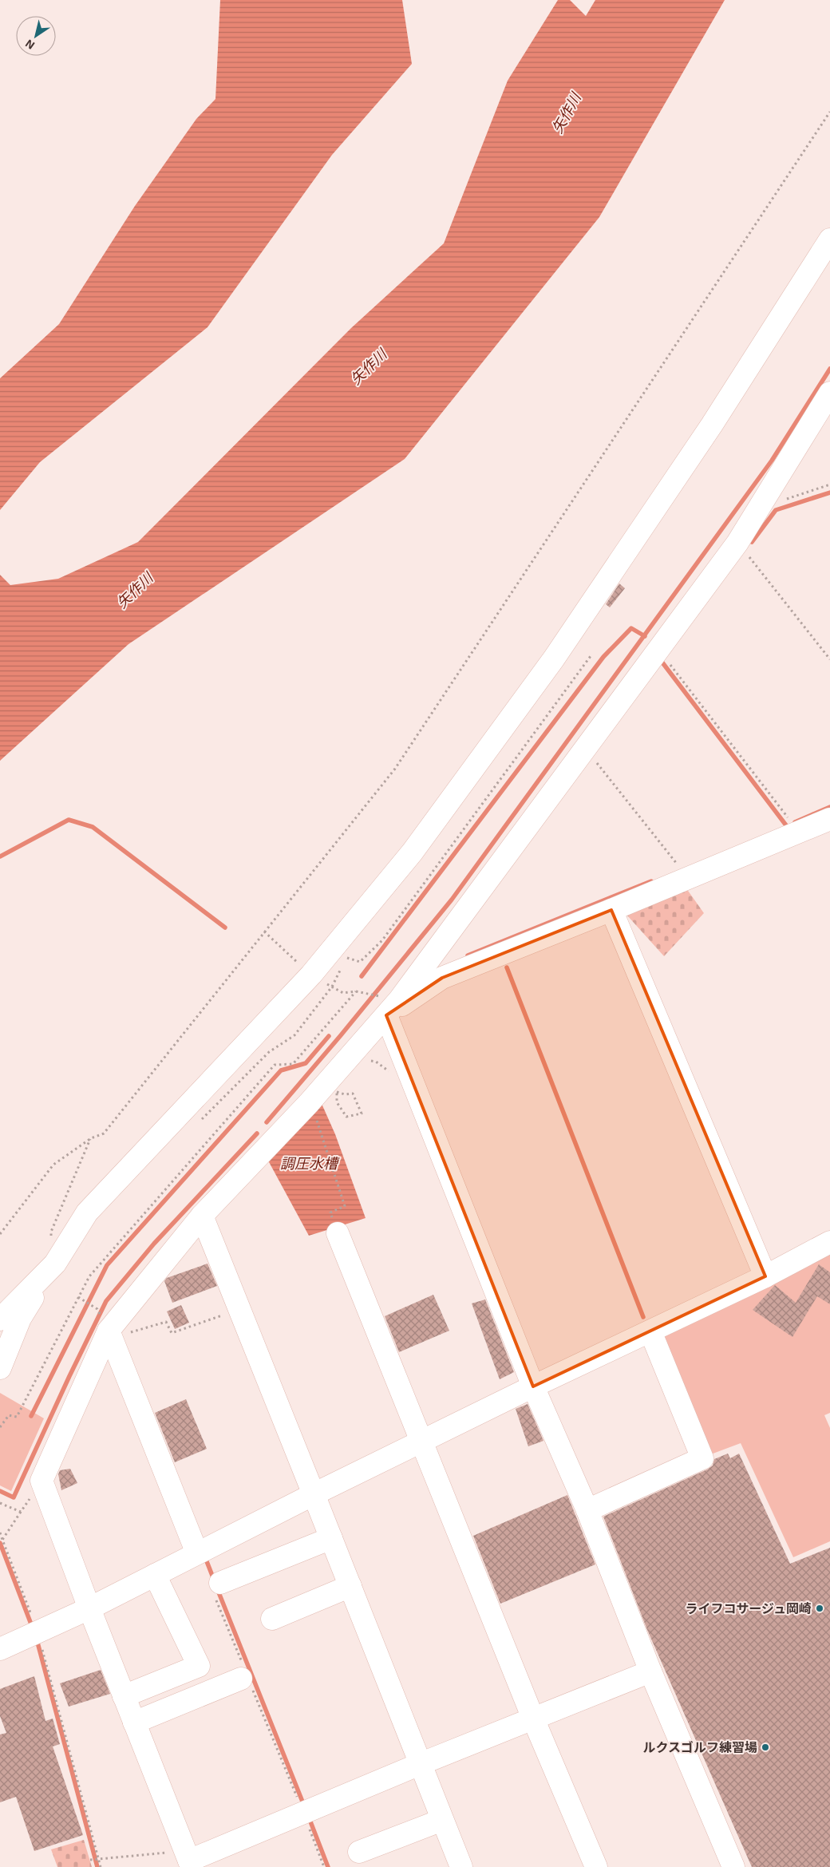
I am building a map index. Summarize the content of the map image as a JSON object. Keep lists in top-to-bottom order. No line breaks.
{"water":["矢作川","調圧水槽"],"places":["ライフコサージュ岡崎","ルクスゴルフ練習場"],"north":"bottom left"}
